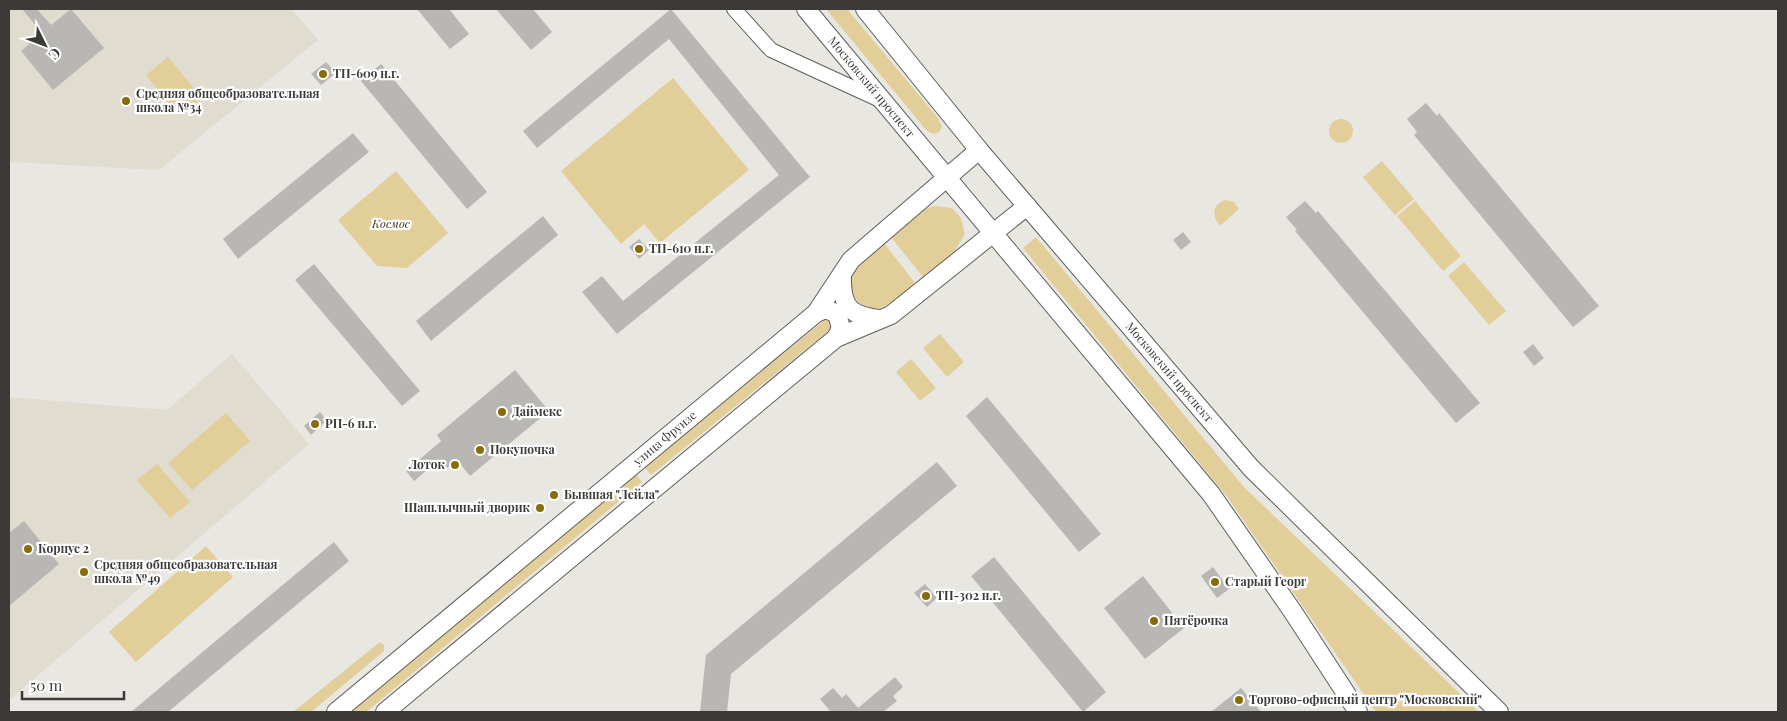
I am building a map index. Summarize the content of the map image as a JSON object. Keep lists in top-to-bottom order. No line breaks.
{"streets":{"main road":["Московский проспект","улица Фрунзе"]},"crossings":[["Московский проспект","улица Фрунзе"]],"parks":["Космос"],"places":["ТП-609 н.г.","Средняя общеобразовательная школа №34","ТП-610 н.г.","Даймекс","РП-6 н.г.","Покупочка","Лоток","Бывшая \"Лейла\"","Шашлычный дворик","Корпус 2","Средняя общеобразовательная школа №49","Старый Георг","ТП-302 н.г.","Пятёрочка","Торгово-офисный центр \"Московский\""],"scale_bar":"50 m","north":"bottom right"}
